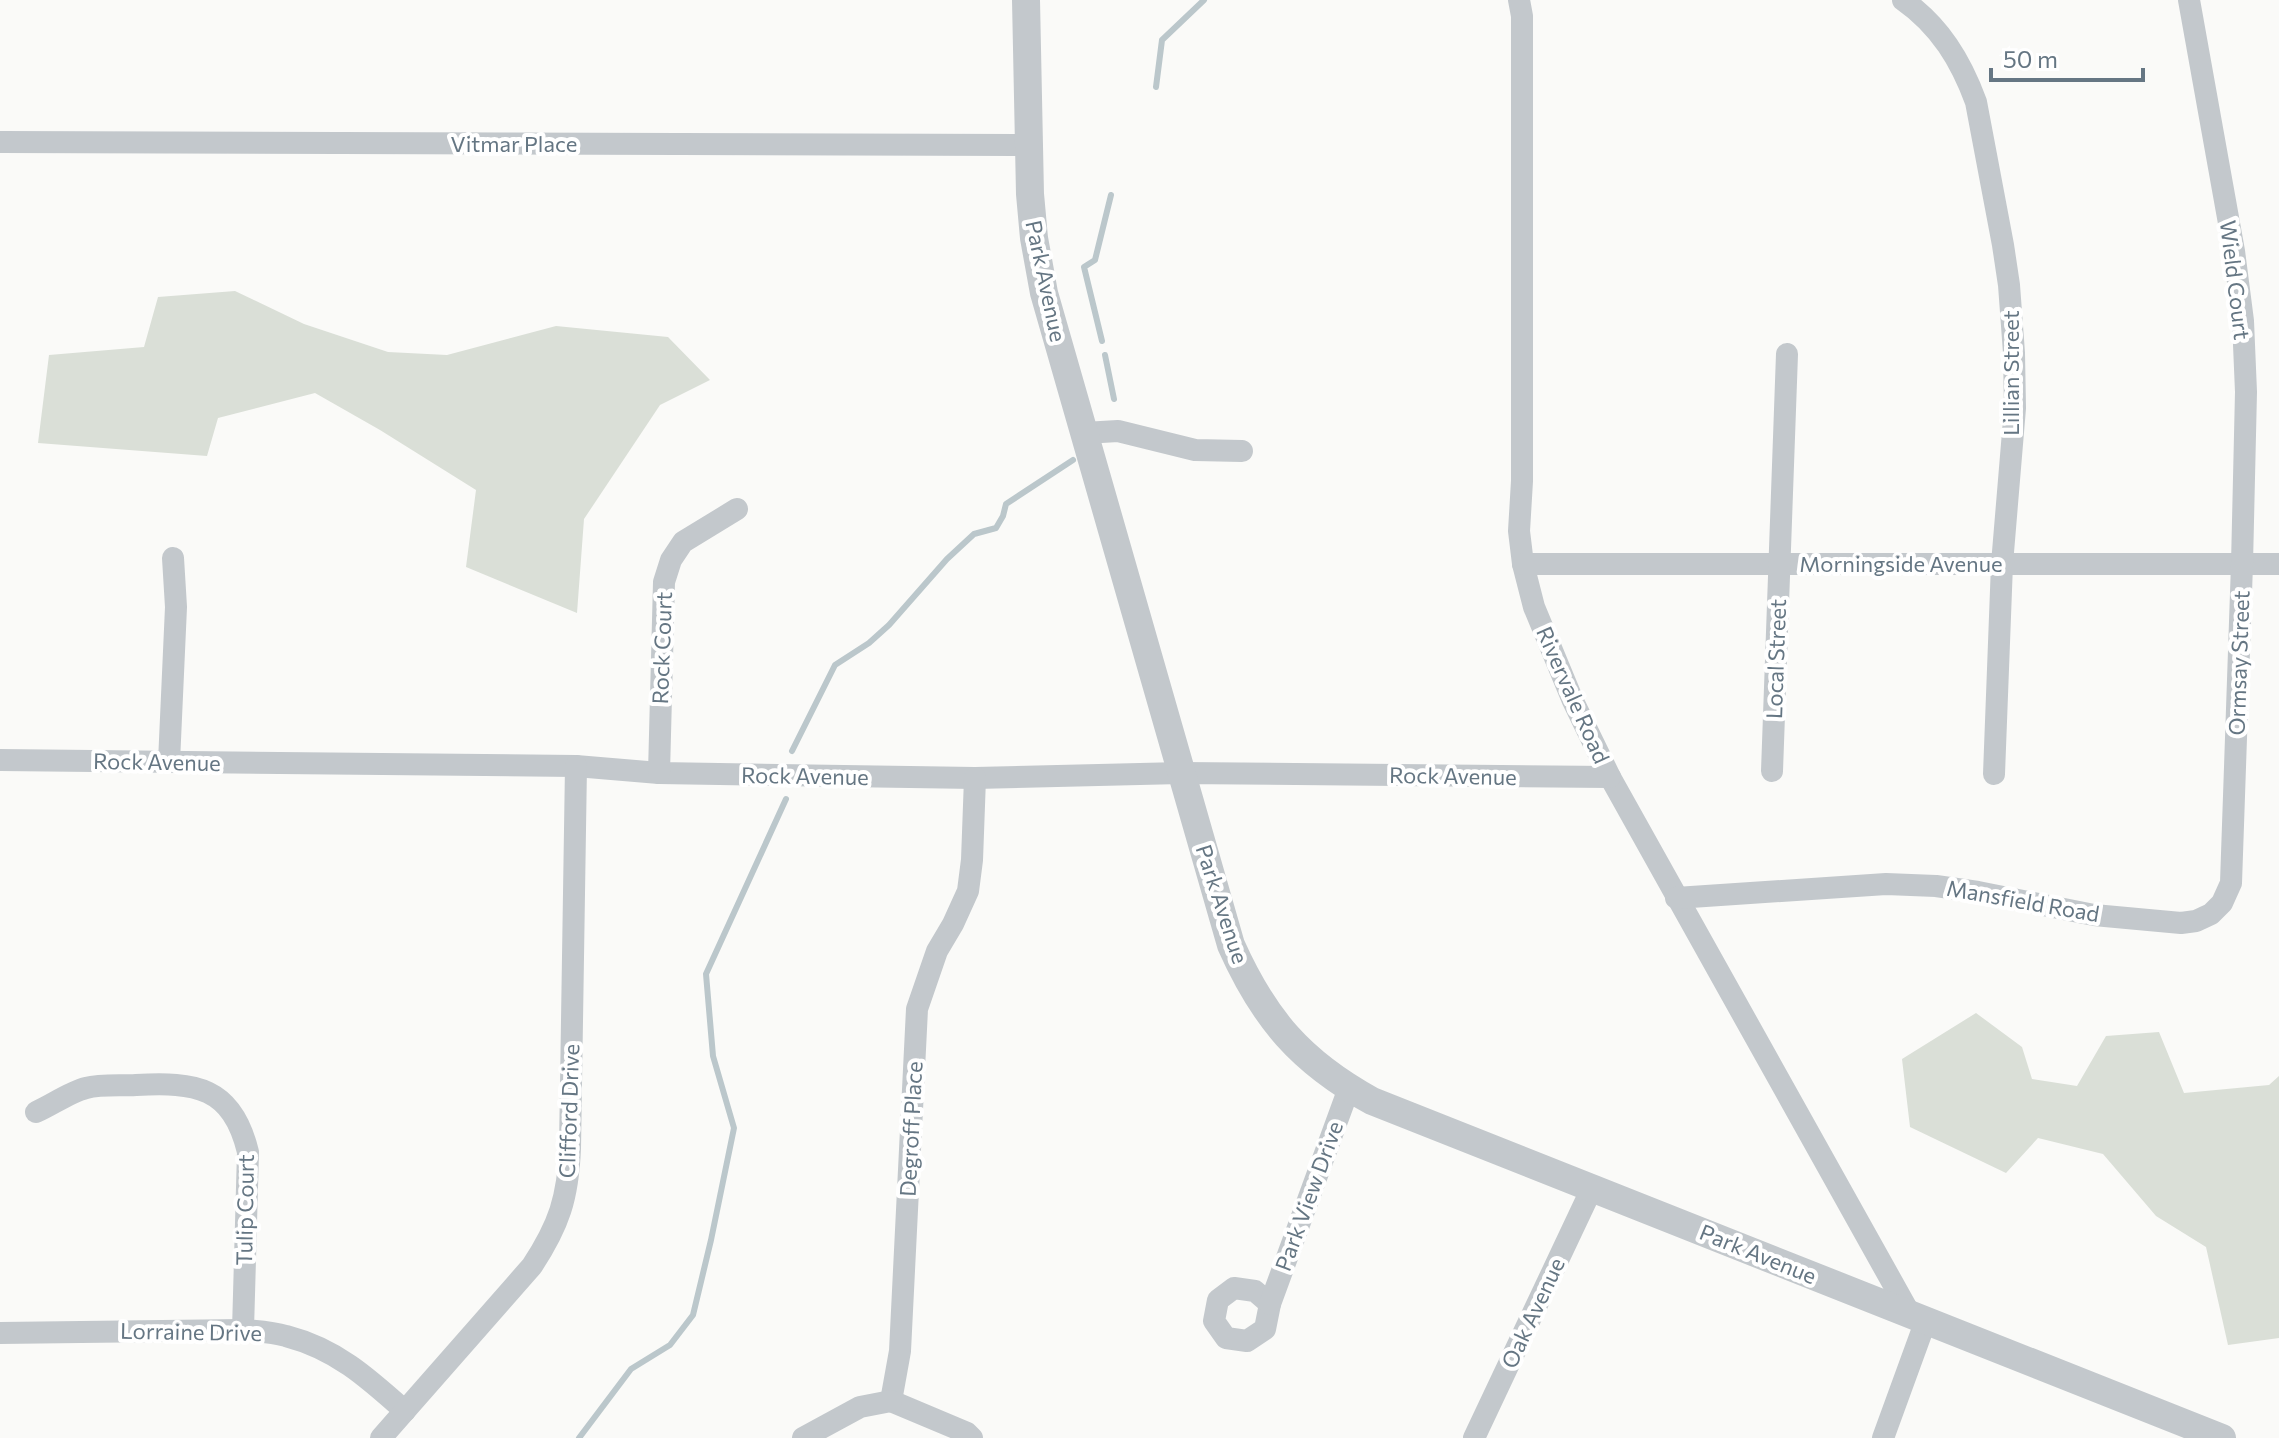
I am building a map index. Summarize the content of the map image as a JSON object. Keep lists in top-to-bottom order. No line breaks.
{"streets":{"street":["Vitmar Place","Wield Court","Park Avenue","Lillian Street","Morningside Avenue","Rock Court","Local Street","Ormsay Street","Rivervale Road","Rock Avenue","Mansfield Road","Clifford Drive","Degroff Place","Park View Drive","Tulip Court","Oak Avenue","Lorraine Drive"]},"crossings":[["Vitmar Place","Park Avenue"],["Wield Court","Morningside Avenue"],["Wield Court","Ormsay Street"],["Park Avenue","Rivervale Road"],["Park Avenue","Rock Avenue"],["Park Avenue","Park View Drive"],["Park Avenue","Oak Avenue"],["Lillian Street","Morningside Avenue"],["Morningside Avenue","Local Street"],["Morningside Avenue","Ormsay Street"],["Morningside Avenue","Rivervale Road"],["Rock Court","Rock Avenue"],["Ormsay Street","Mansfield Road"],["Rivervale Road","Rock Avenue"],["Rivervale Road","Mansfield Road"],["Rock Avenue","Clifford Drive"],["Rock Avenue","Degroff Place"],["Clifford Drive","Lorraine Drive"],["Tulip Court","Lorraine Drive"]],"scale_bar":"50 m"}
